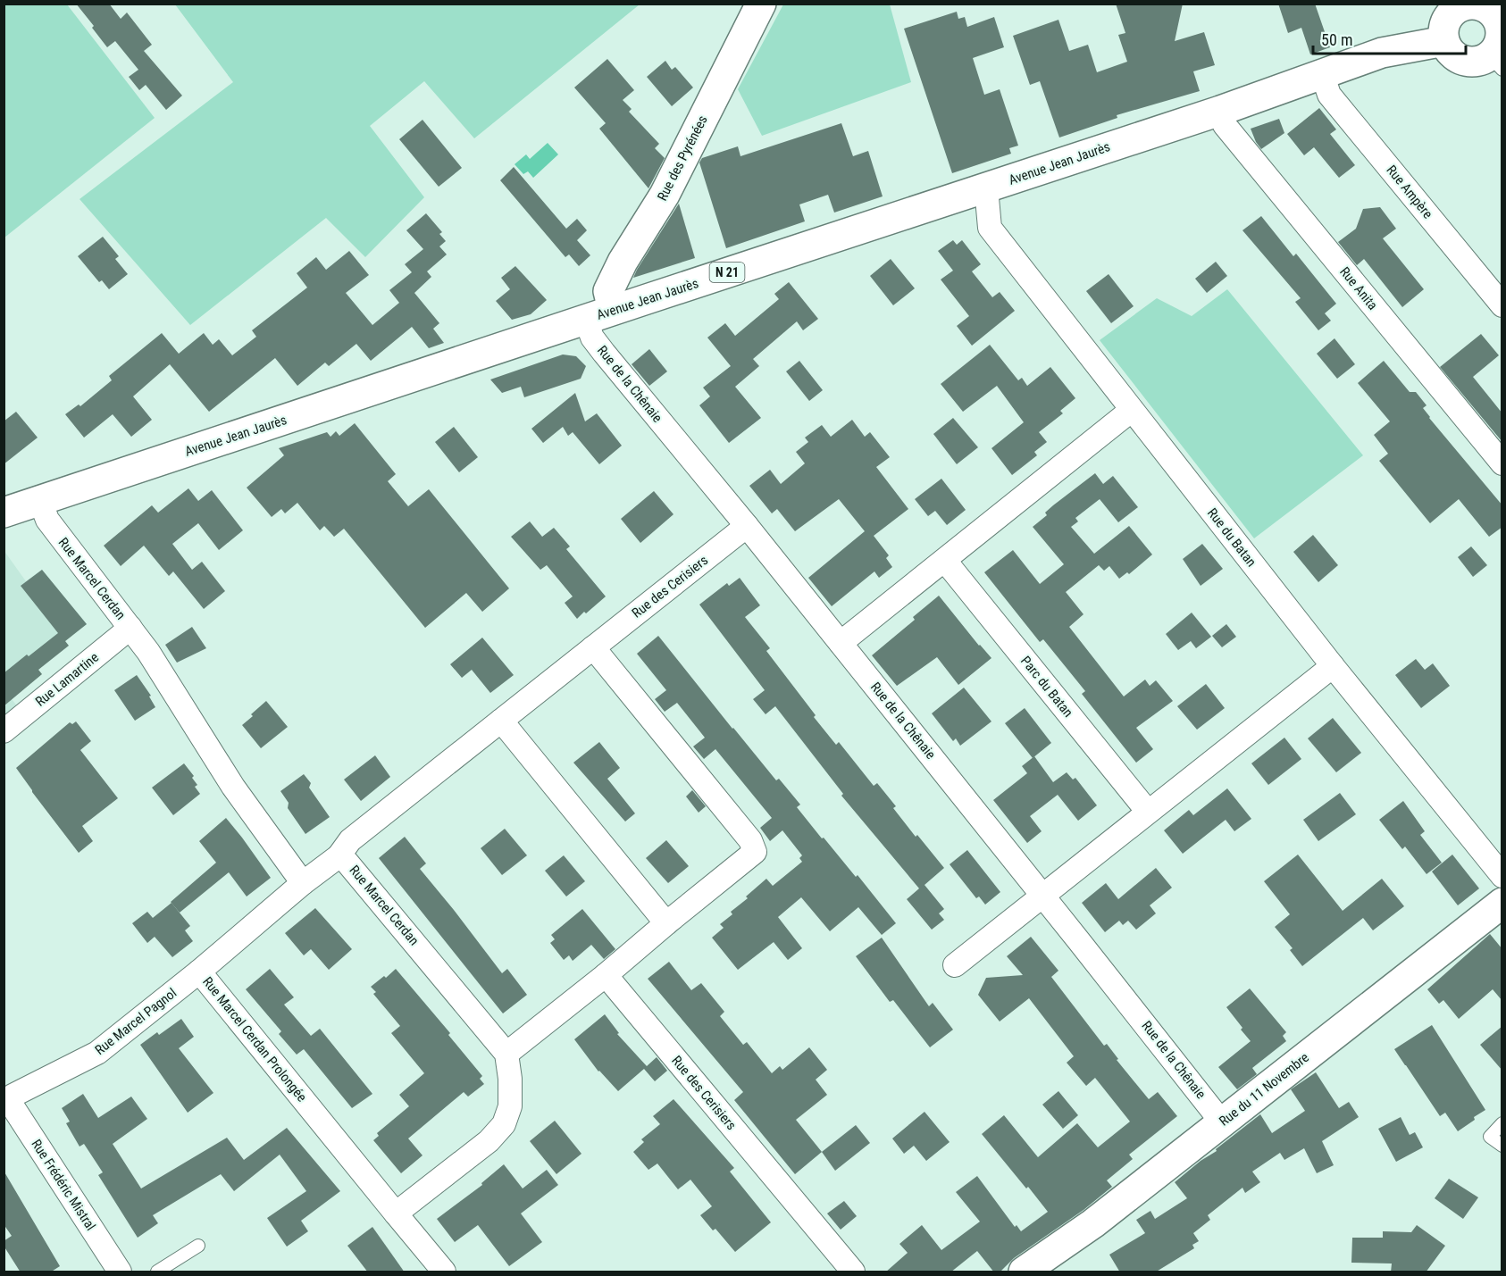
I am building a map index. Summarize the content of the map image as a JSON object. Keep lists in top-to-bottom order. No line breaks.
{"streets":{"main road":["Rue des Pyrénées","Avenue Jean Jaurès","N 21","Rue du 11 Novembre"],"street":["Rue Ampère","Rue Anita","Rue de la Chênaie","Rue du Batan","Rue Marcel Cerdan","Rue des Cerisiers","Rue Lamartine","Parc du Batan","Rue Marcel Pagnol","Rue Marcel Cerdan Prolongée","Rue Frédéric Mistral"]},"crossings":[["Rue des Pyrénées","Avenue Jean Jaurès"],["Rue des Pyrénées","Rue de la Chênaie"],["Avenue Jean Jaurès","Rue Ampère"],["Avenue Jean Jaurès","Rue Anita"],["Avenue Jean Jaurès","Rue de la Chênaie"],["Avenue Jean Jaurès","Rue du Batan"],["Avenue Jean Jaurès","Rue Marcel Cerdan"],["Rue de la Chênaie","Rue des Cerisiers"],["Rue de la Chênaie","Rue du 11 Novembre"],["Rue Marcel Cerdan","Rue des Cerisiers"],["Rue Marcel Cerdan","Rue Lamartine"],["Rue Marcel Cerdan","Rue Marcel Cerdan Prolongée"],["Rue Marcel Pagnol","Rue Marcel Cerdan Prolongée"],["Rue Marcel Pagnol","Rue Frédéric Mistral"]],"scale_bar":"50 m"}
